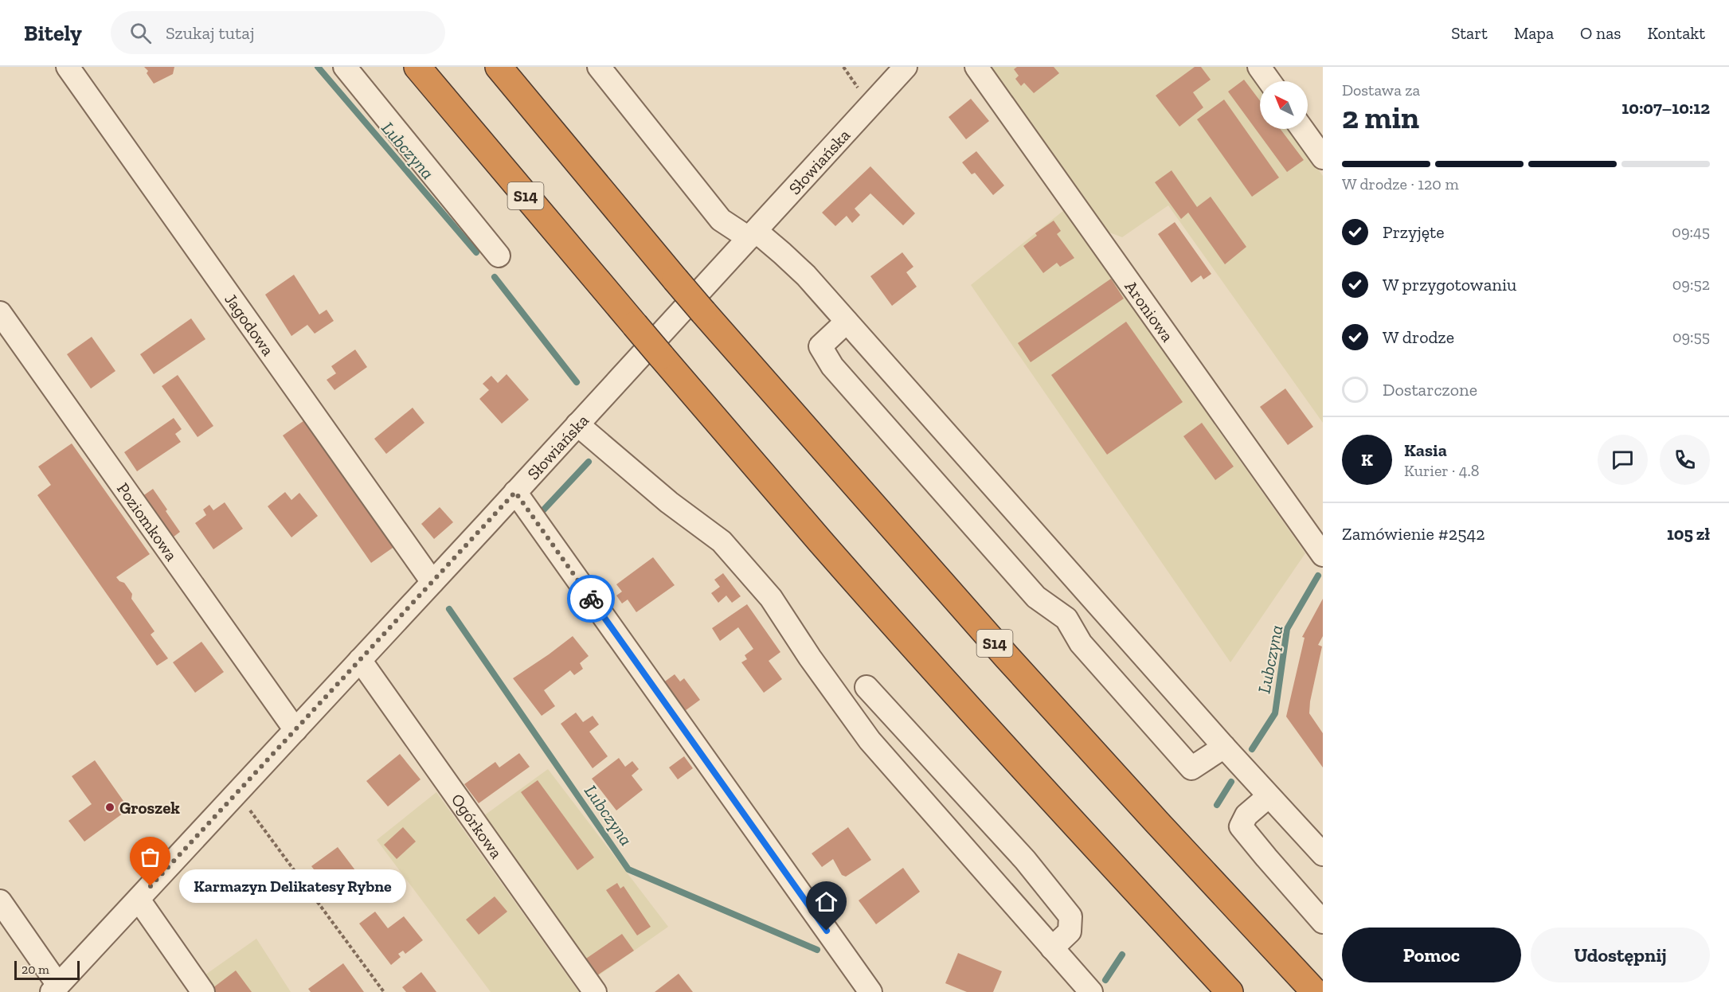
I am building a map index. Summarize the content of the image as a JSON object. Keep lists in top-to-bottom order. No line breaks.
{"streets":{"highway":["S14"],"street":["Słowiańska","Aroniowa","Jagodowa","Poziomkowa","Ogórkowa"]},"crossings":[["Słowiańska","Jagodowa"],["Słowiańska","Poziomkowa"],["Słowiańska","Ogórkowa"]],"water":["Lubczyna"],"places":["Groszek","Karmazyn Delikatesy Rybne"],"scale_bar":"20 m","north":"top left","page":{"header":"Bitely","search":"Szukaj tutaj","nav":["Start","Mapa","O nas","Kontakt"],"heading":["2 min","Dostawa za","10:07–10:12"],"panel":["Kasia","Kurier · 4.8","Zamówienie #2542","105 zł"],"bar":"W drodze · 120 m","list":[["Przyjęte","09:45"],["W przygotowaniu","09:52"],["W drodze","09:55"],"Dostarczone"],"round":"K","bubble":"Karmazyn Delikatesy Rybne","buttons":["Pomoc","Udostępnij"],"scale":"20 m"}}
